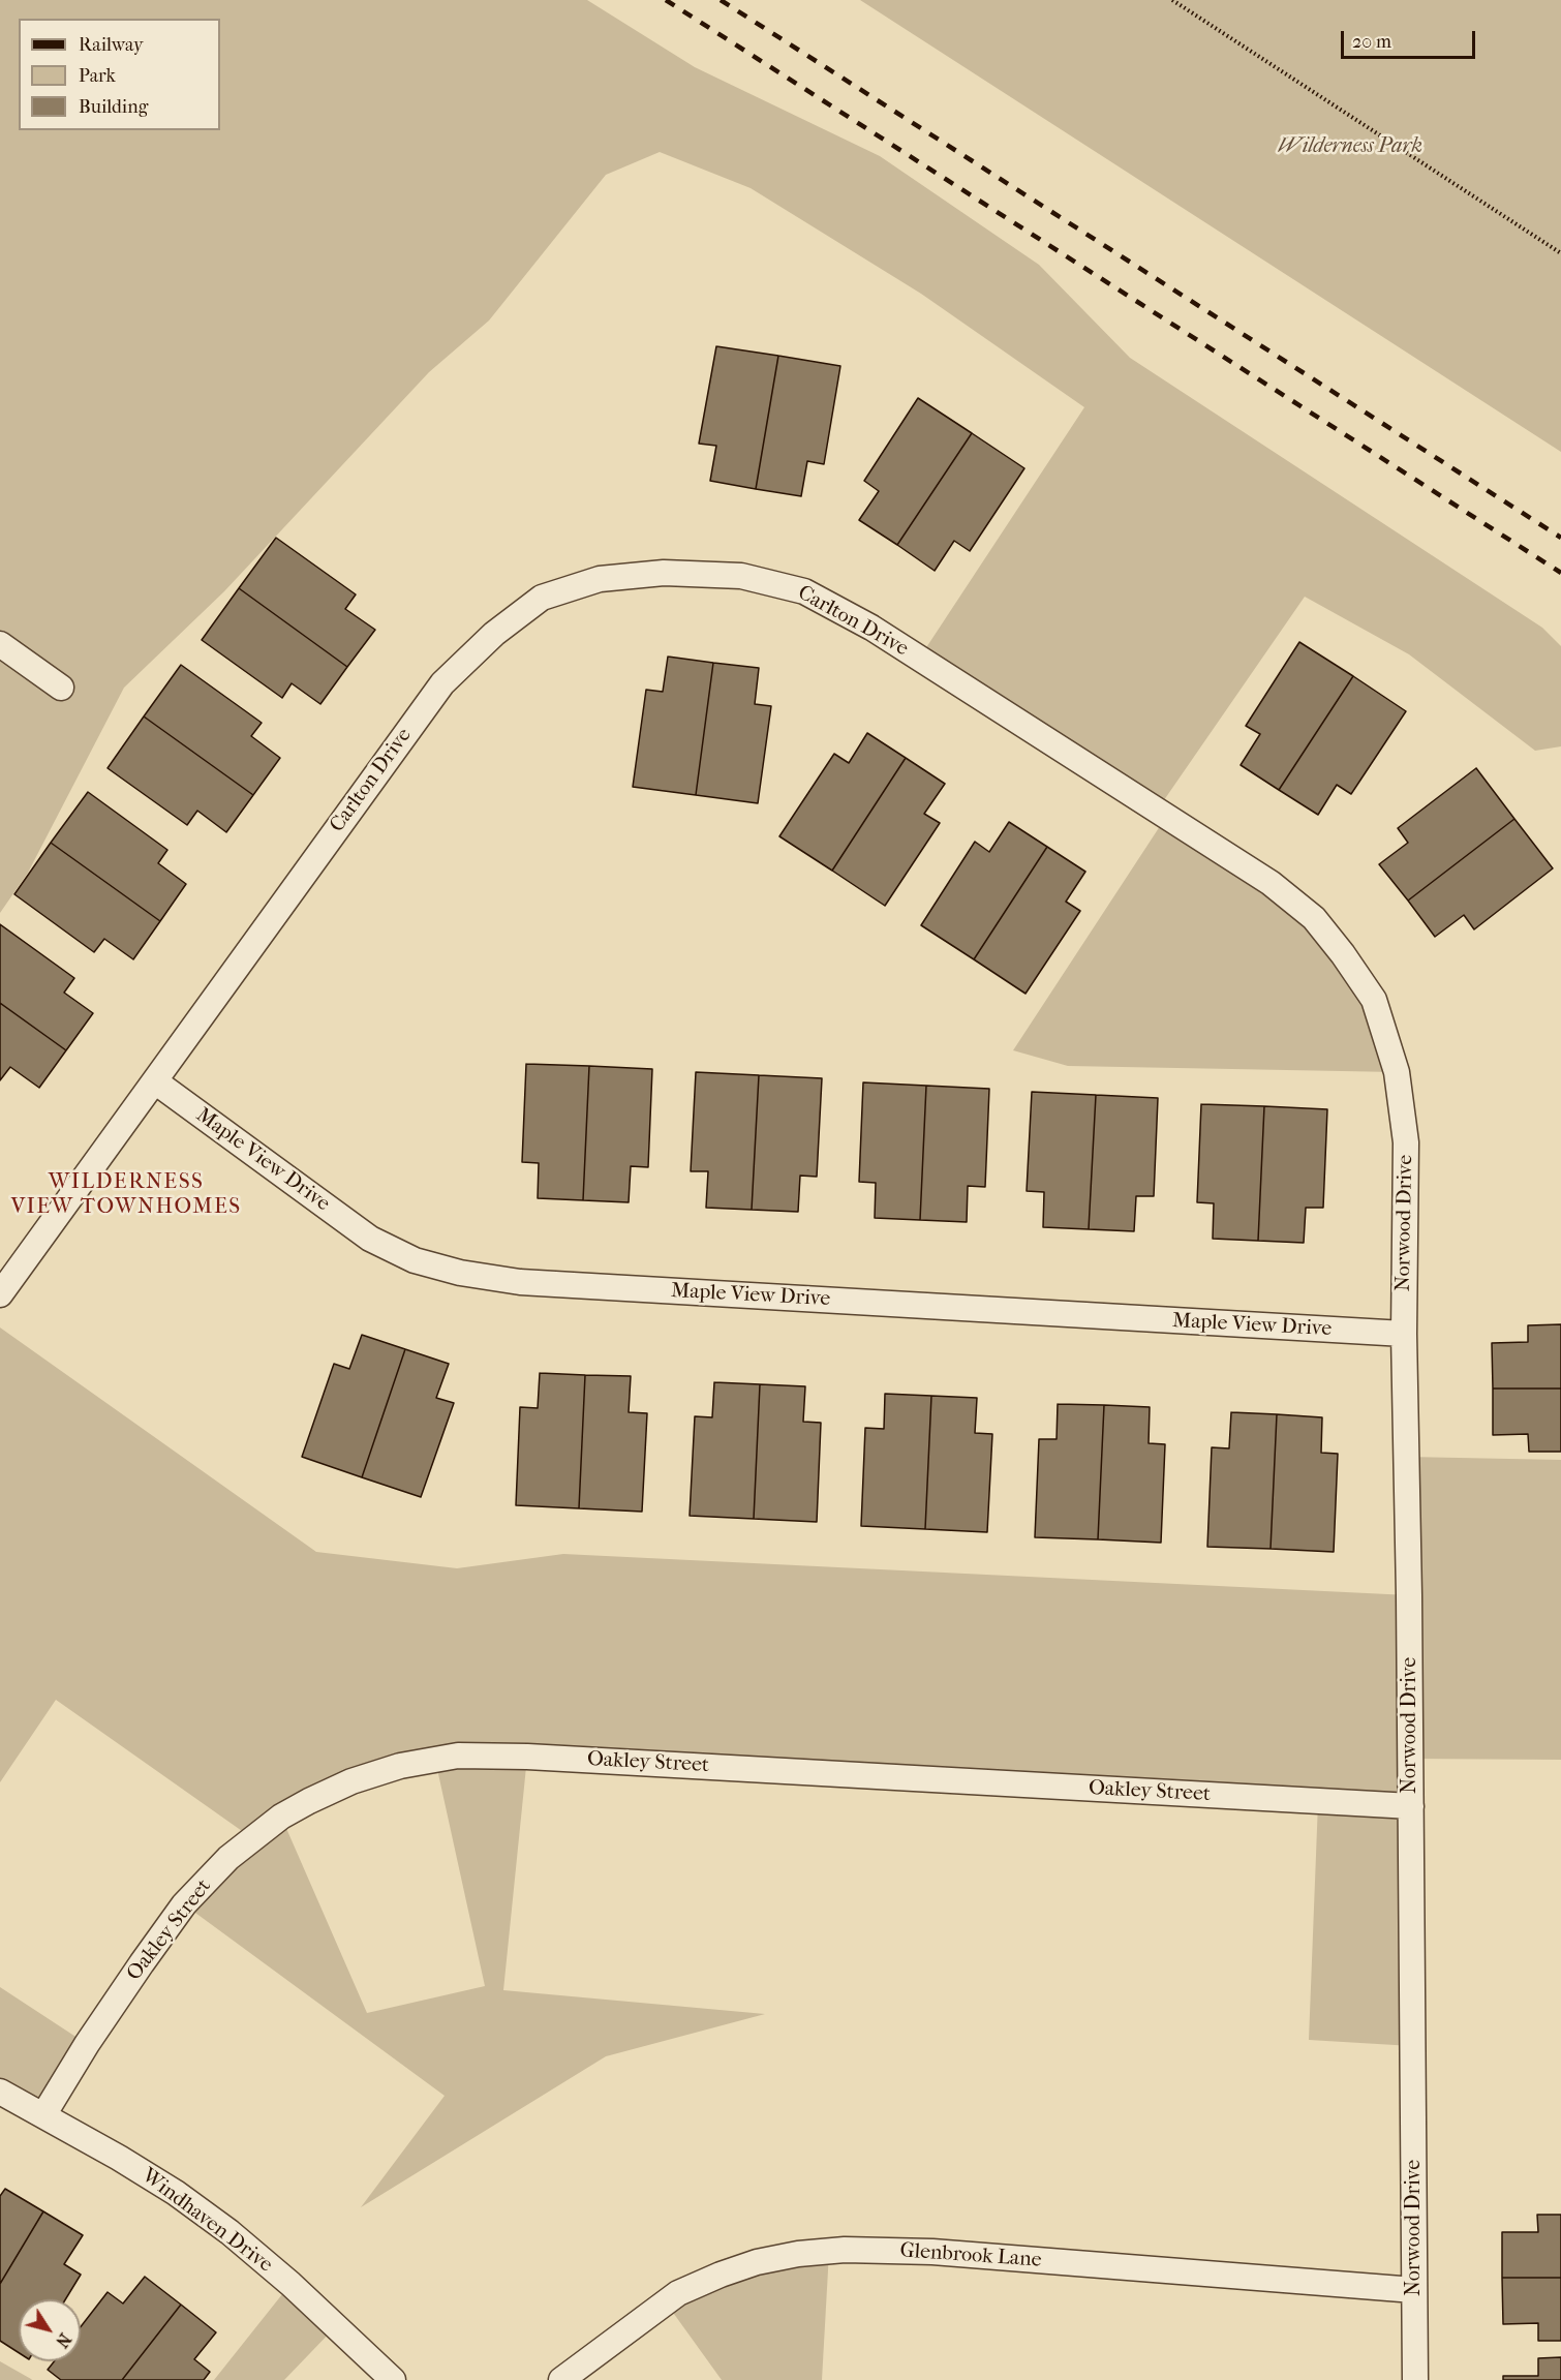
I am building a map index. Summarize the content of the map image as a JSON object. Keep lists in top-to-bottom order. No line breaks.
{"streets":{"lane":["Carlton Drive","Maple View Drive","Norwood Drive","Oakley Street","Windhaven Drive","Glenbrook Lane"]},"crossings":[["Carlton Drive","Maple View Drive"],["Carlton Drive","Norwood Drive"],["Maple View Drive","Norwood Drive"],["Norwood Drive","Oakley Street"],["Norwood Drive","Glenbrook Lane"],["Oakley Street","Windhaven Drive"]],"districts":["WILDERNESS VIEW TOWNHOMES"],"parks":["Wilderness Park"],"legend":["Railway","Park","Building"],"scale_bar":"20 m","north":"bottom right"}
